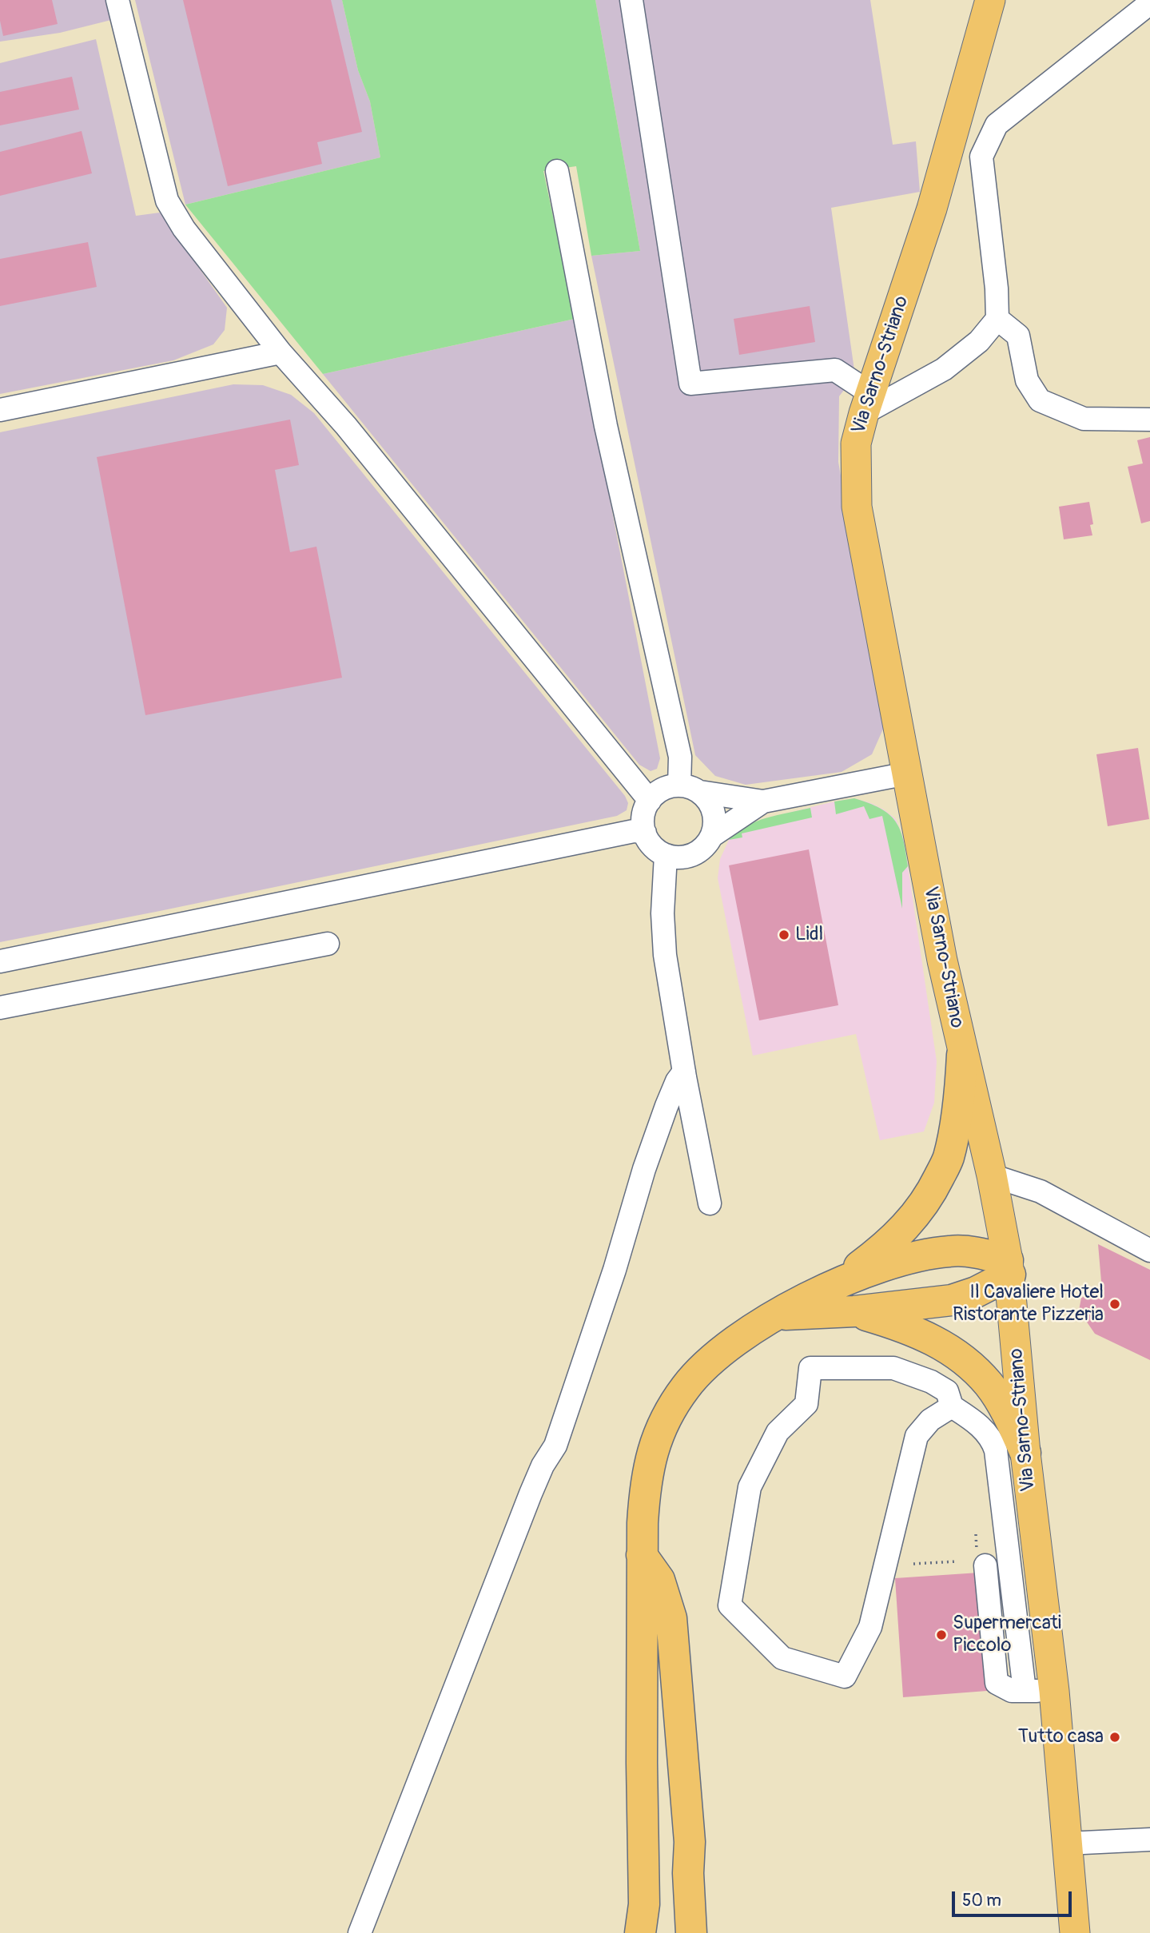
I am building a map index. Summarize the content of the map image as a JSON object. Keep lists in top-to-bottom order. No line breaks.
{"streets":{"main road":["Via Sarno-Striano"]},"places":["Lidl","Il Cavaliere Hotel Ristorante Pizzeria","Supermercati Piccolo","Tutto casa"],"scale_bar":"50 m"}
